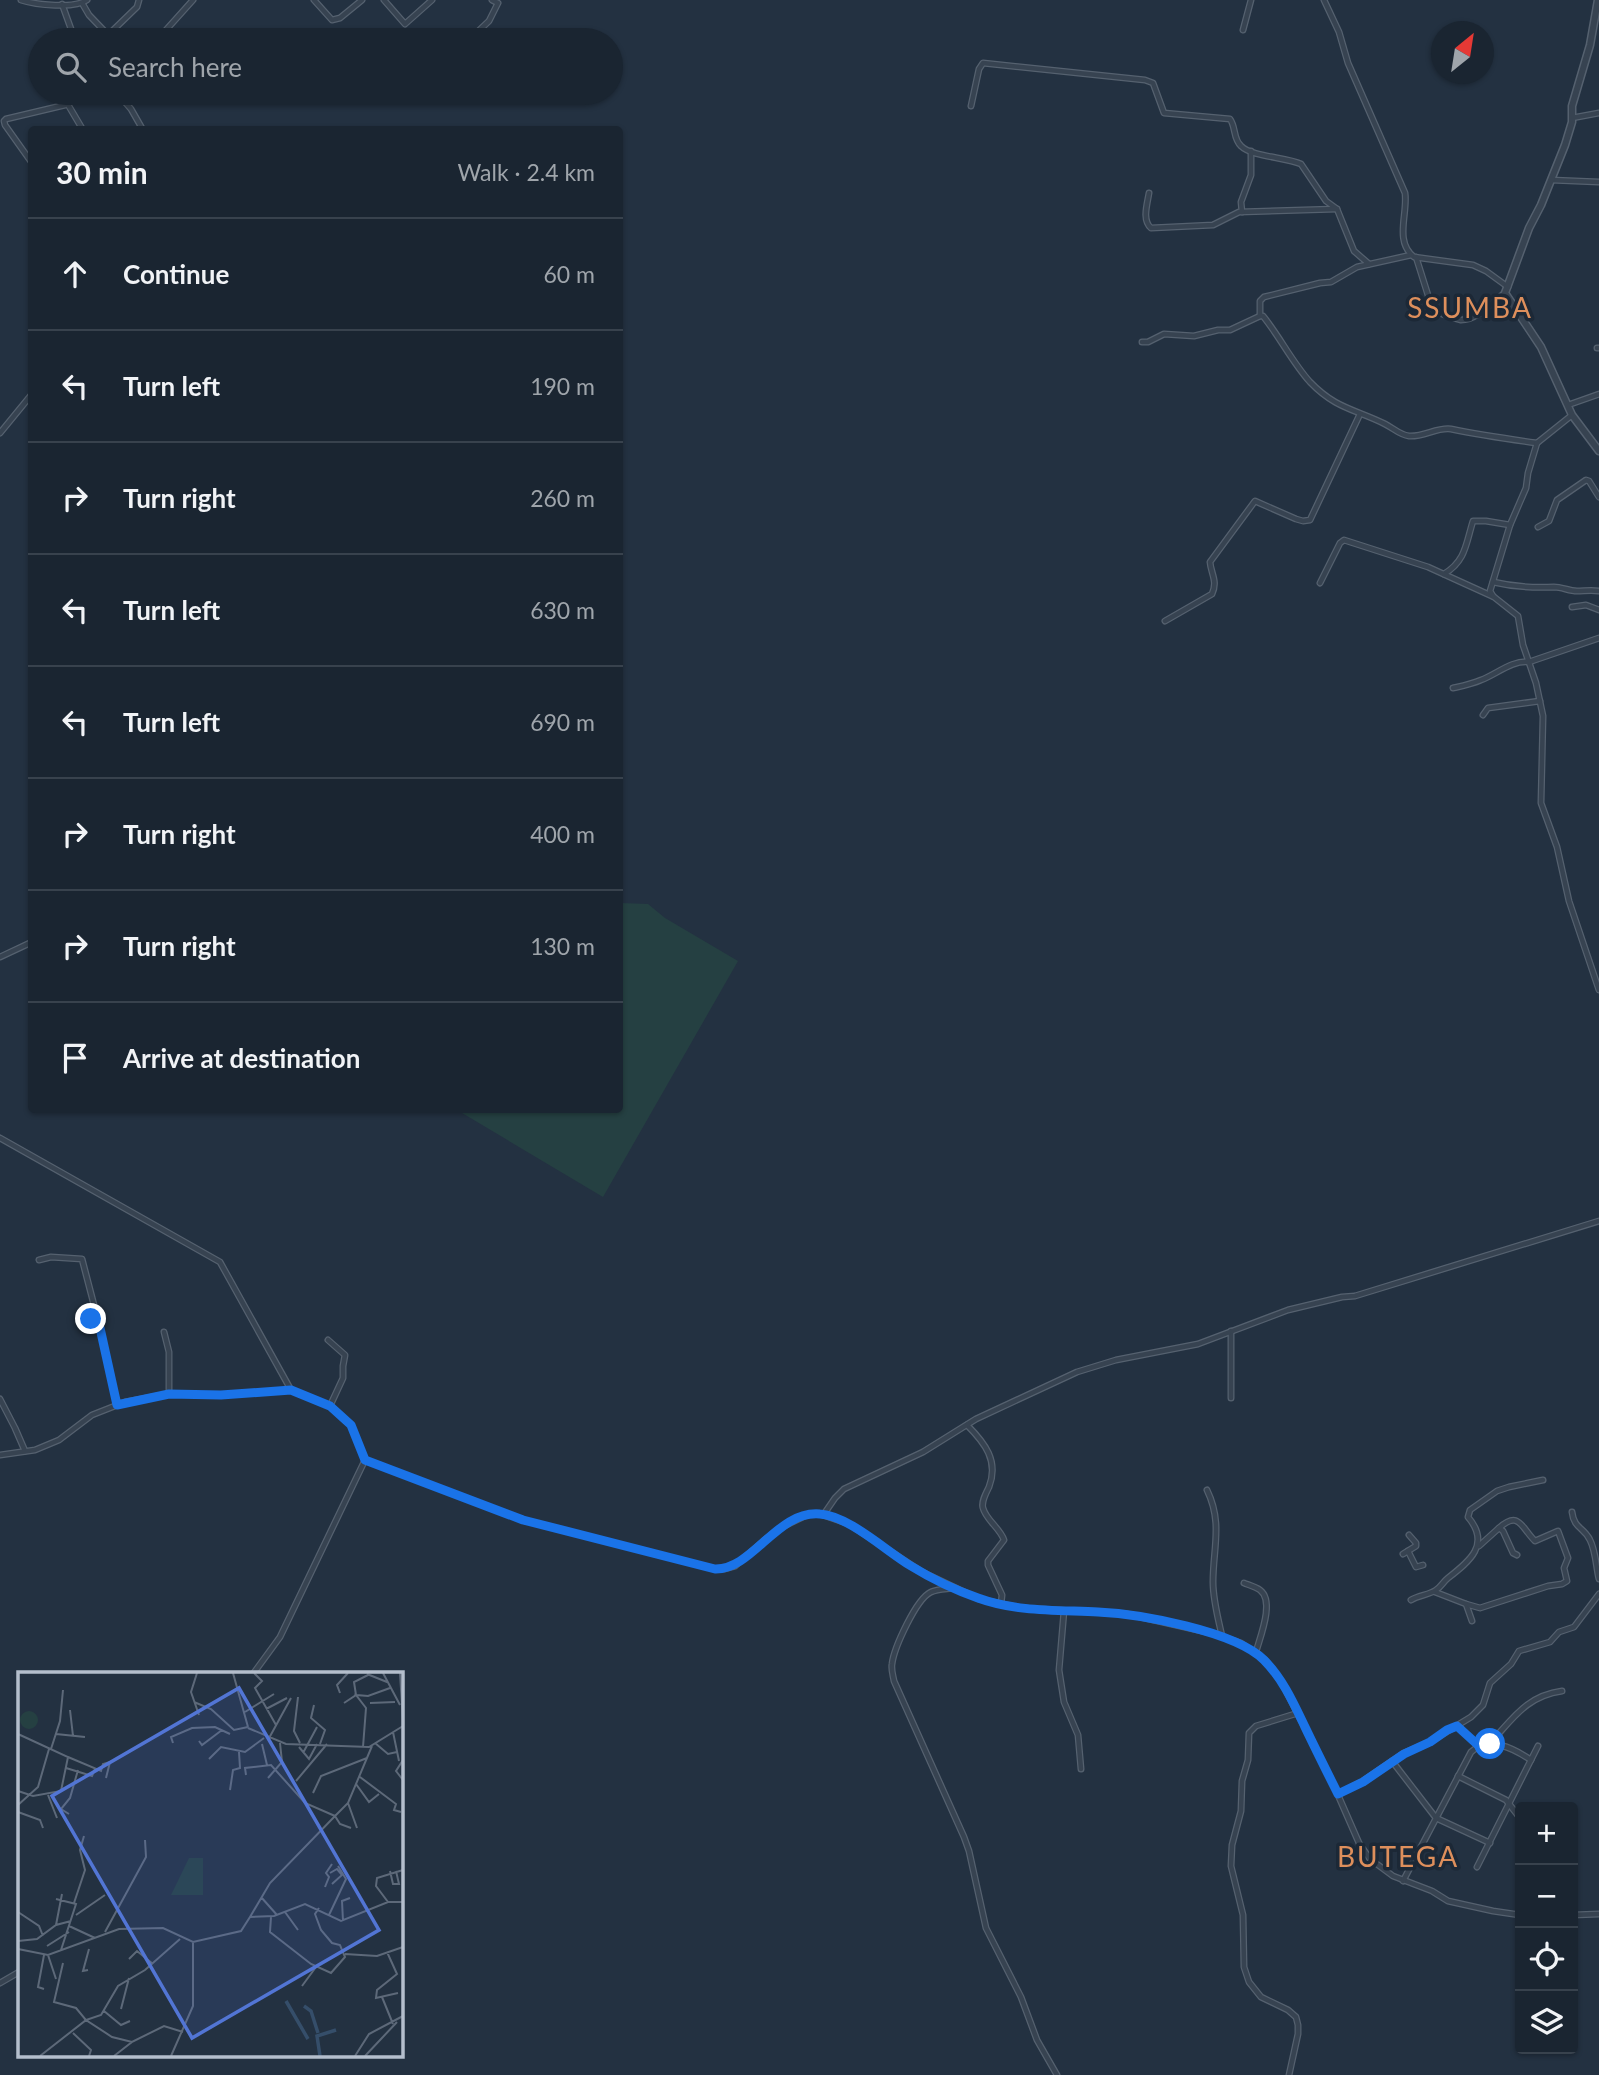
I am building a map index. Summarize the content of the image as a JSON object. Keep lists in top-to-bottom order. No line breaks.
{"districts":["SSUMBA","BUTEGA"],"north":"top right","page":{"search":"Search here","heading":["30 min","Walk · 2.4 km"],"list":[["Continue","60 m"],["Turn left","190 m"],["Turn right","260 m"],["Turn left","630 m"],["Turn left","690 m"],["Turn right","400 m"],["Turn right","130 m"],"Arrive at destination"],"map_buttons":["+","−"]}}
